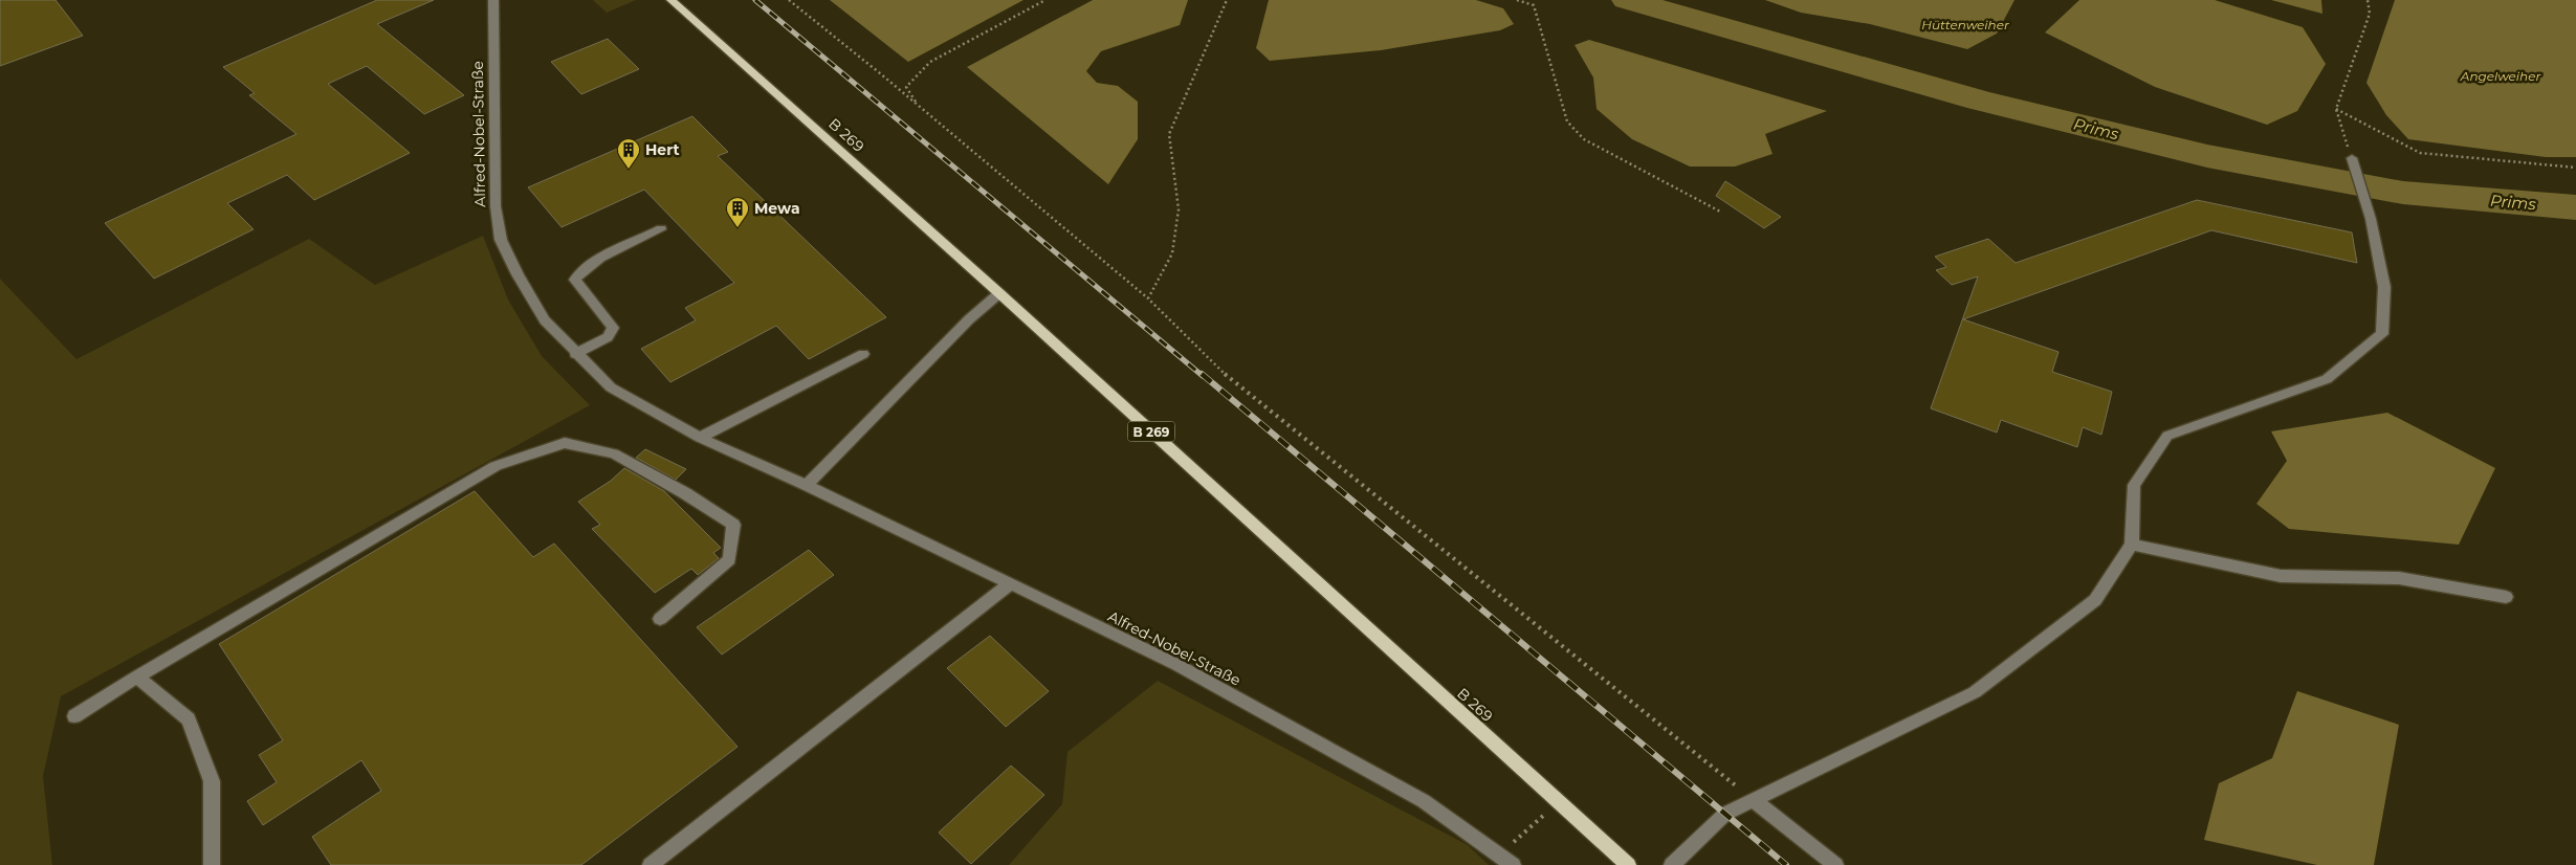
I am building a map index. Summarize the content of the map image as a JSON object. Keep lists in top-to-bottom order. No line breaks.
{"streets":{"main road":["B 269"],"street":["Alfred-Nobel-Straße"]},"water":["Hüttenweiher","Angelweiher","Prims"],"places":{"building":["Hert","Mewa"]}}
